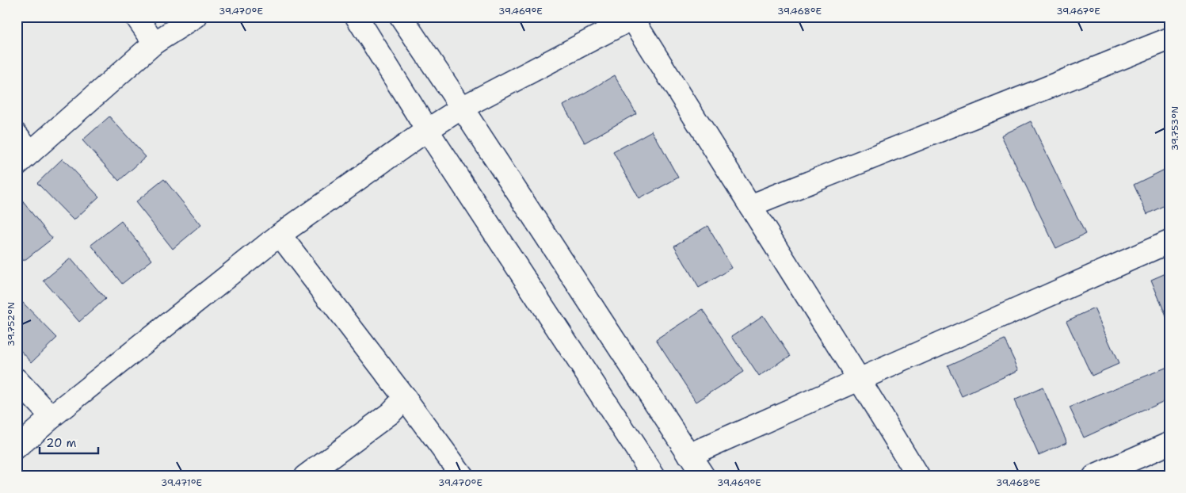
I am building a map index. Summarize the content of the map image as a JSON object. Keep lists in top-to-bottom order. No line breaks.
{"scale_bar":"20 m","coordinates":["39.470°E","39.469°E","39.468°E","39.467°E","39.753°N","39.752°N","39.471°E"]}
